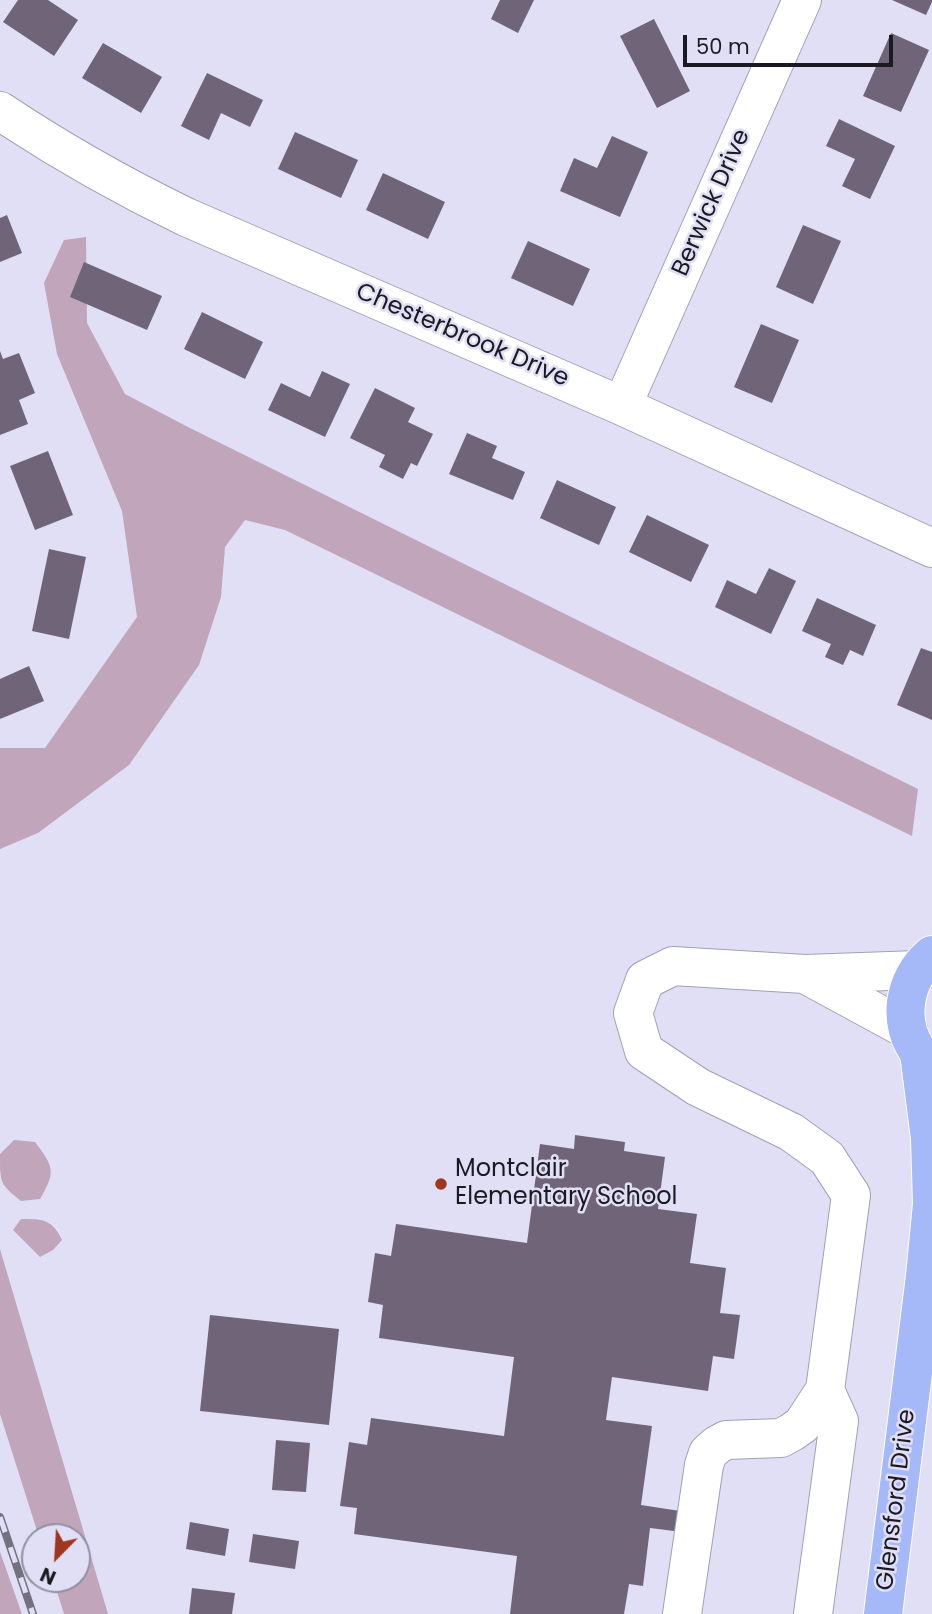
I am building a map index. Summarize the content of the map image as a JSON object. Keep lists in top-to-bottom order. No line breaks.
{"streets":{"main road":["Glensford Drive"],"street":["Berwick Drive","Chesterbrook Drive"]},"crossings":[["Berwick Drive","Chesterbrook Drive"]],"places":["Montclair Elementary School"],"scale_bar":"50 m","north":"bottom left"}
